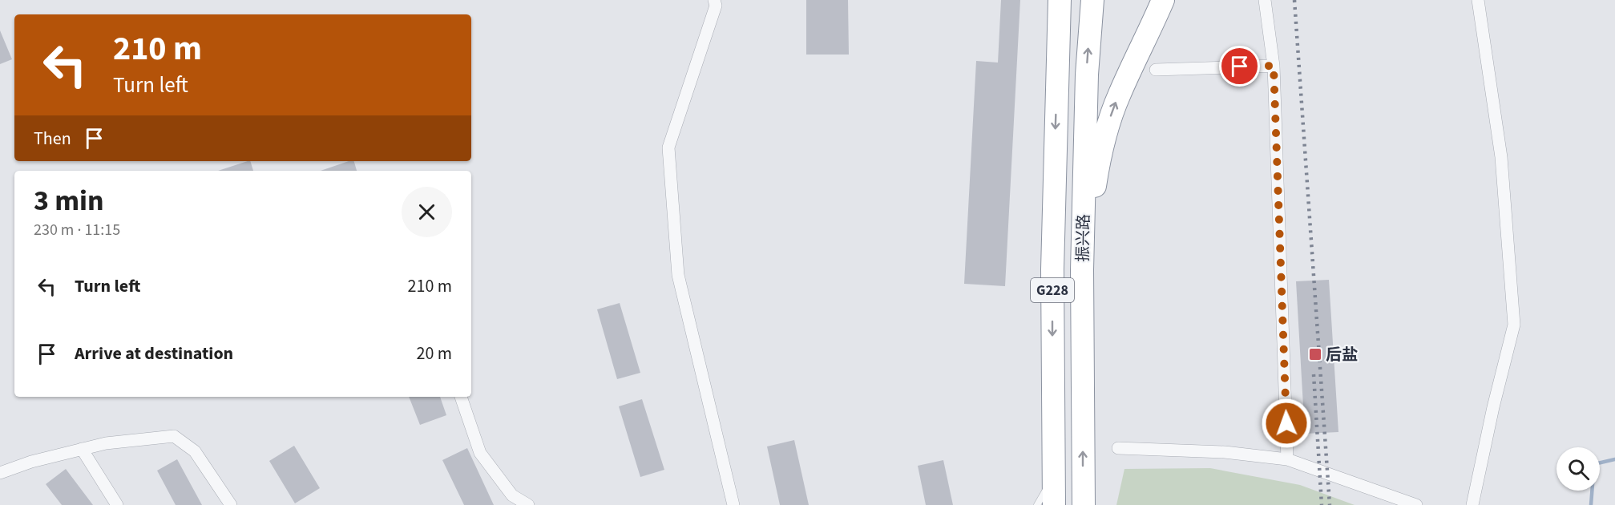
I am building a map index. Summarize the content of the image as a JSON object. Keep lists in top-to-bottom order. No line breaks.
{"streets":{"highway":["振兴路","G228"]},"places":{"transit":["后盐"]},"page":{"turn":["210 m","Turn left"],"then":"Then","heading":["3 min","230 m · 11:15"],"list":[{"name":"Turn left","value":"210 m"},{"name":"Arrive at destination","value":"20 m"}]}}
